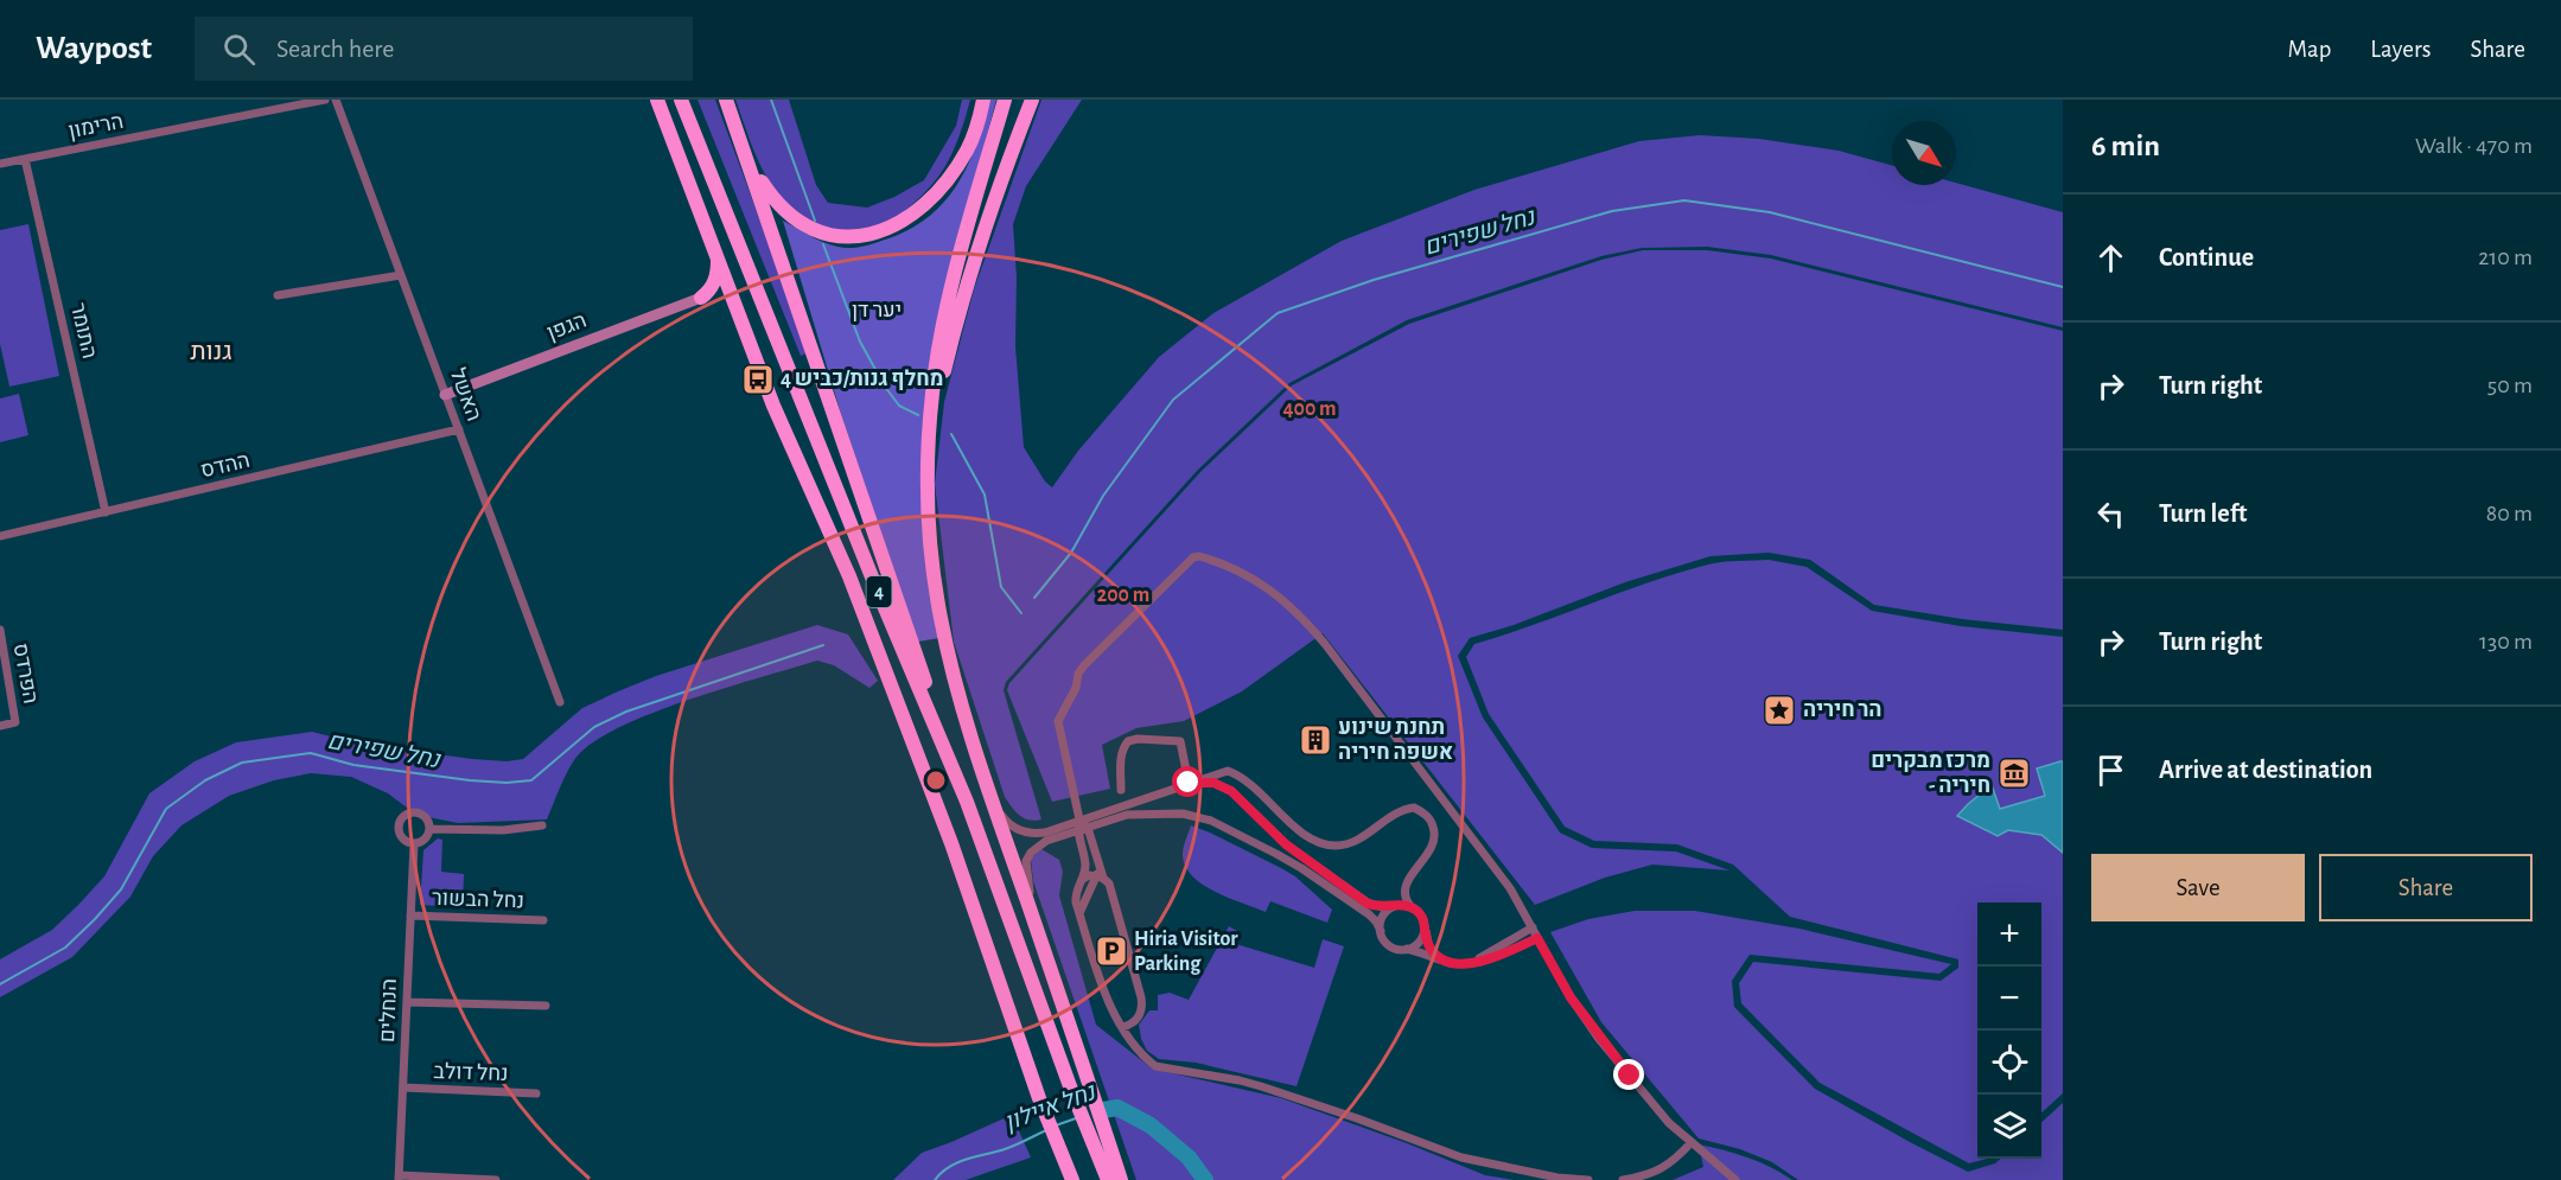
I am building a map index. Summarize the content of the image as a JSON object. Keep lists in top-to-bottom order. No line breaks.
{"streets":{"highway":["4"],"street":["הרימון","הגפן","התומר","האשל","ההדס","הפרדס","נחל הבשור","הנחלים","נחל דולב"]},"crossings":[["הרימון","התומר"],["הגפן","האשל"],["התומר","ההדס"],["האשל","ההדס"],["נחל הבשור","הנחלים"],["הנחלים","נחל דולב"]],"districts":["גנות"],"water":["נחל שפירים","נחל איילון"],"parks":["יער דן"],"places":{"bus stop":["מחלף גנות/כביש 4"],"place":["הר חיריה"],"building":["תחנת שינוע אשפה חיריה"],"museum":["מרכז מבקרים - חיריה"],"parking":["Hiria Visitor Parking"]},"north":"bottom right","page":{"header":"Waypost","search":"Search here","nav":["Map","Layers","Share"],"heading":["6 min","Walk · 470 m"],"list":[["Continue","210 m"],["Turn right","50 m"],["Turn left","80 m"],["Turn right","130 m"],"Arrive at destination"],"buttons":["Save","Share"],"map_buttons":["+","−"]},"rings":["400 m","200 m"]}
